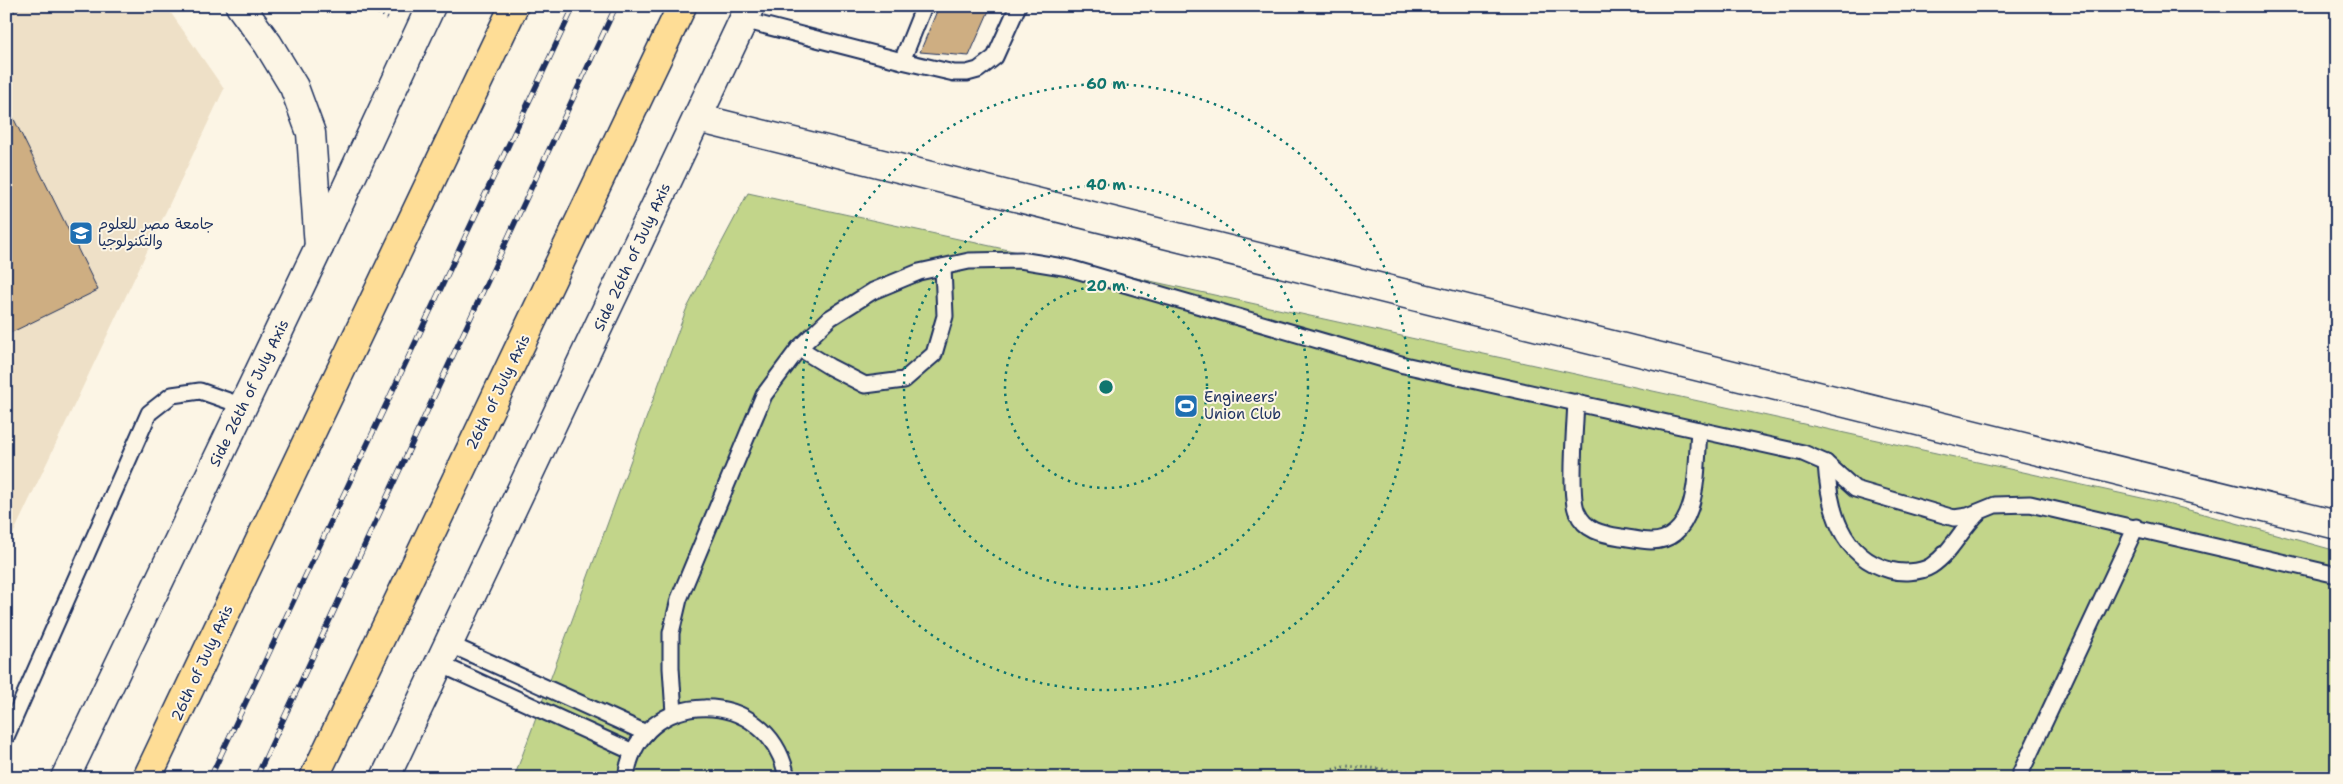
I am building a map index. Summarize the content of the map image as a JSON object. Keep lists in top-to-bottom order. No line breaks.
{"streets":{"highway":["26th of July Axis"],"street":["Side 26th of July Axis"]},"places":{"school or university":["جامعة مصر للعلوم والتكنولوجيا"],"sports":["Engineers' Union Club"]},"rings":["60 m","40 m","20 m"]}
